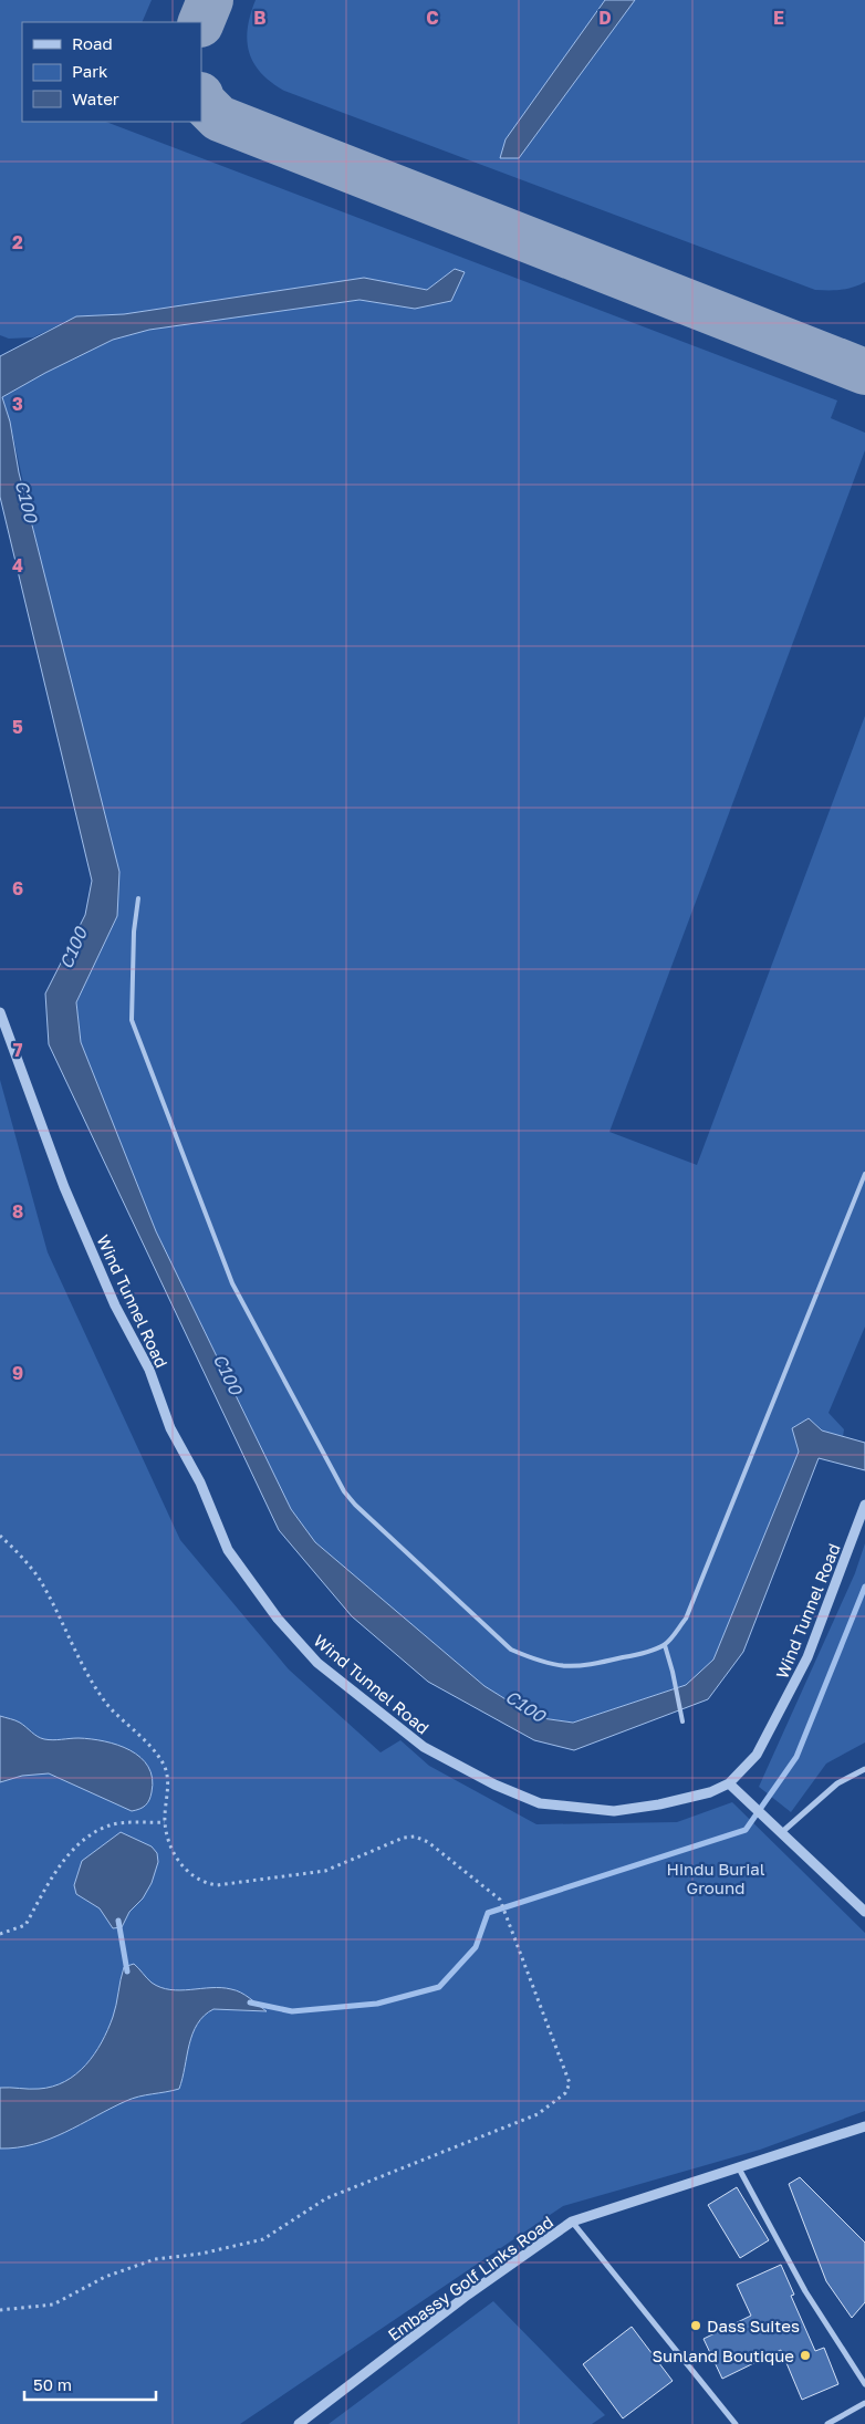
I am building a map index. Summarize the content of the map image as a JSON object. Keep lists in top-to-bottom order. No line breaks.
{"streets":{"street":["Wind Tunnel Road","Embassy Golf Links Road"]},"water":["C100"],"parks":["Hindu Burial Ground"],"places":["Dass Suites","Sunland Boutique"],"legend":["Road","Park","Water"],"scale_bar":"50 m","grid":{"columns":["B","C","D","E"],"rows":["2","3","4","5","6","7","8","9"]}}
